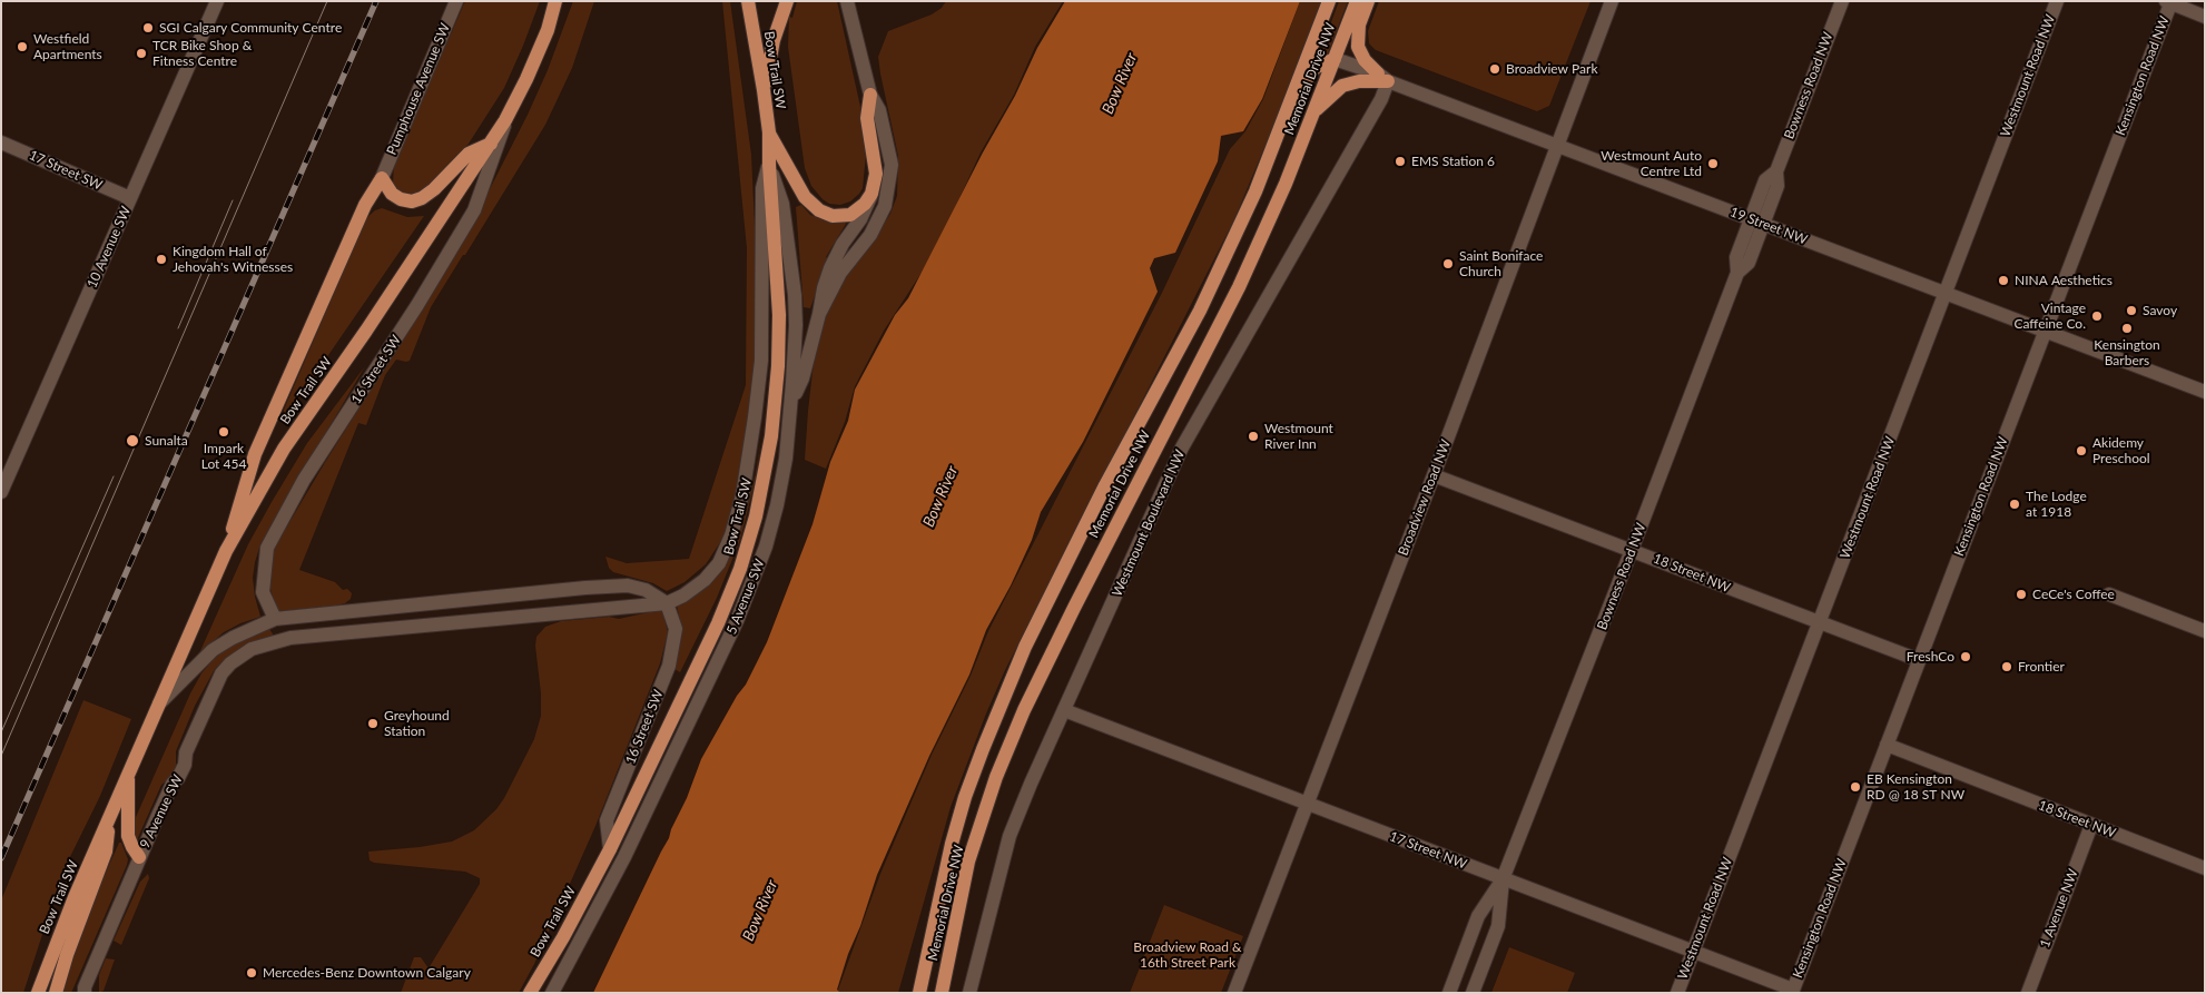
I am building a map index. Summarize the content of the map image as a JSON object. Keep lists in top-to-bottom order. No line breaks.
{"streets":{"main road":["Bow Trail SW","Memorial Drive NW"],"street":["Westmount Road NW","Kensington Road NW","Bowness Road NW","Pumphouse Avenue SW","17 Street SW","19 Street NW","10 Avenue SW","16 Street SW","Broadview Road NW","Westmount Boulevard NW","18 Street NW","5 Avenue SW","9 Avenue SW","17 Street NW","1 Avenue NW"]},"crossings":[["Bow Trail SW","16 Street SW"],["Bow Trail SW","5 Avenue SW"],["Westmount Road NW","19 Street NW"],["Westmount Road NW","18 Street NW"],["Westmount Road NW","17 Street NW"],["Kensington Road NW","19 Street NW"],["Kensington Road NW","18 Street NW"],["Kensington Road NW","17 Street NW"],["Memorial Drive NW","19 Street NW"],["Bowness Road NW","19 Street NW"],["Bowness Road NW","18 Street NW"],["Bowness Road NW","17 Street NW"],["17 Street SW","10 Avenue SW"],["19 Street NW","Broadview Road NW"],["19 Street NW","Westmount Boulevard NW"],["16 Street SW","9 Avenue SW"],["Broadview Road NW","18 Street NW"],["Broadview Road NW","17 Street NW"],["Westmount Boulevard NW","17 Street NW"],["18 Street NW","1 Avenue NW"]],"water":["Bow River"],"parks":["Broadview Road & 16th Street Park"],"places":["SGI Calgary Community Centre","Westfield Apartments","TCR Bike Shop & Fitness Centre","Broadview Park","EMS Station 6","Westmount Auto Centre Ltd","Kingdom Hall of Jehovah's Witnesses","Saint Boniface Church","NINA Aesthetics","Savoy","Vintage Caffeine Co.","Kensington Barbers","Impark Lot 454","Westmount River Inn","Sunalta","Akidemy Preschool","The Lodge at 1918","CeCe's Coffee","FreshCo","Frontier","Greyhound Station","EB Kensington RD @ 18 ST NW","Mercedes-Benz Downtown Calgary"]}
